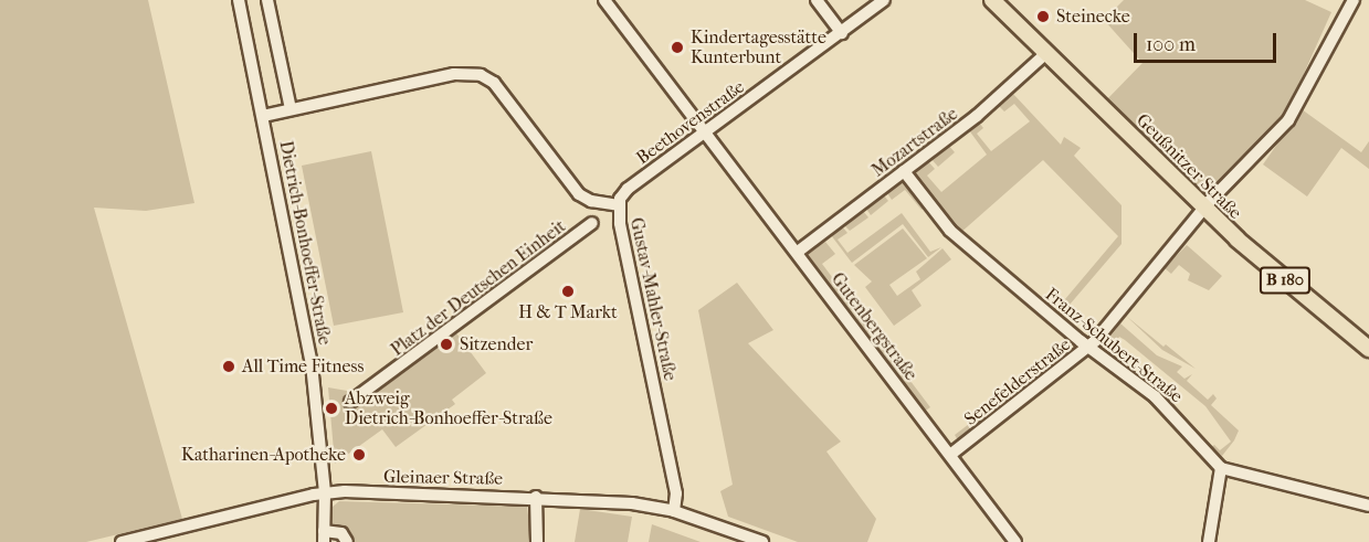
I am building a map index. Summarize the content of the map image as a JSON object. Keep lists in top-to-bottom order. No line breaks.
{"streets":{"main road":["Geußnitzer Straße","B 180"],"street":["Beethovenstraße","Mozartstraße","Dietrich-Bonhoeffer-Straße","Platz der Deutschen Einheit","Gustav-Mahler-Straße","Gutenbergstraße","Franz-Schubert-Straße","Senefelderstraße","Gleinaer Straße"]},"crossings":[["Beethovenstraße","Gustav-Mahler-Straße"],["Beethovenstraße","Gutenbergstraße"],["Mozartstraße","Geußnitzer Straße"],["Mozartstraße","Gutenbergstraße"],["Mozartstraße","Franz-Schubert-Straße"],["Geußnitzer Straße","Senefelderstraße"],["Dietrich-Bonhoeffer-Straße","Gustav-Mahler-Straße"],["Dietrich-Bonhoeffer-Straße","Gleinaer Straße"],["Gustav-Mahler-Straße","Gleinaer Straße"],["Gutenbergstraße","Senefelderstraße"],["Franz-Schubert-Straße","Senefelderstraße"]],"places":["Steinecke","Kindertagesstätte Kunterbunt","H & T Markt","Sitzender","All Time Fitness","Abzweig Dietrich-Bonhoeffer-Straße","Katharinen-Apotheke"],"scale_bar":"100 m"}
